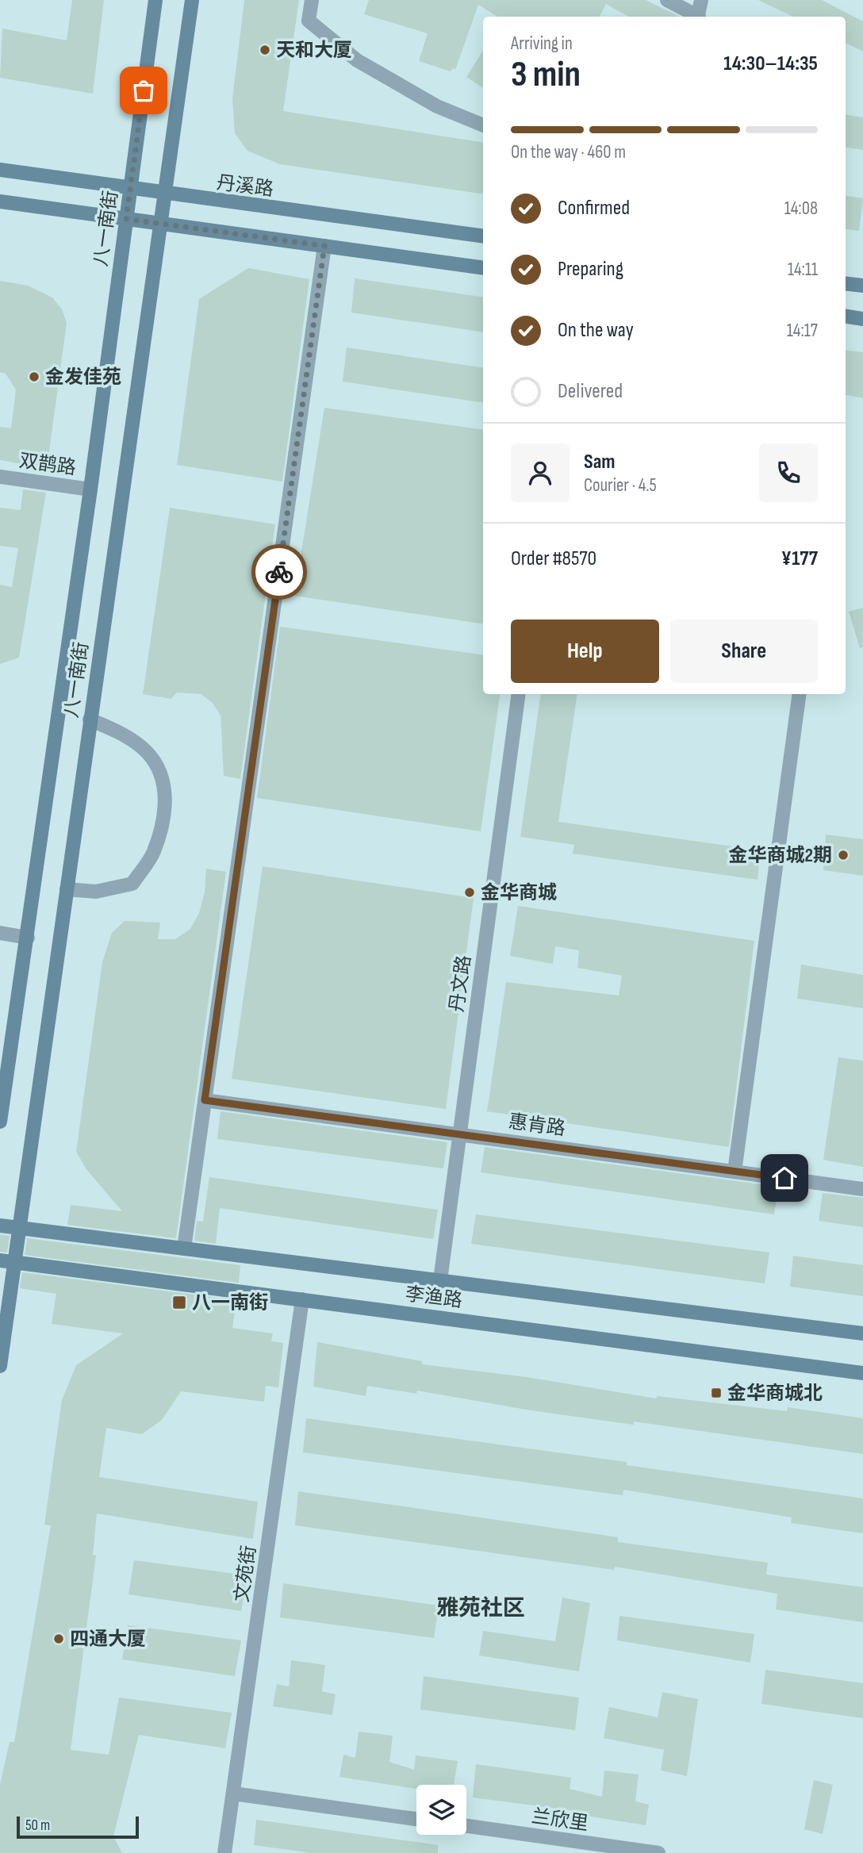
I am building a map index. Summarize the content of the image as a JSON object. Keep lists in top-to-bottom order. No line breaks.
{"streets":{"main road":["丹溪路","八一南街","李渔路"],"street":["双鹊路","丹文路","惠肯路","文苑街","兰欣里"]},"crossings":[["丹溪路","八一南街"],["八一南街","双鹊路"],["八一南街","李渔路"],["丹文路","惠肯路"],["丹文路","李渔路"],["李渔路","文苑街"]],"districts":["雅苑社区"],"places":{"other":["天和大厦","金发佳苑","金华商城2期","金华商城","四通大厦"],"transit":["八一南街","金华商城北"]},"scale_bar":"50 m","page":{"heading":["3 min","Arriving in","14:30–14:35"],"panel":["Sam","Courier · 4.5","Order #8570","¥177"],"bar":"On the way · 460 m","list":[["Confirmed","14:08"],["Preparing","14:11"],["On the way","14:17"],"Delivered"],"buttons":["Help","Share"],"scale":"50 m"}}
